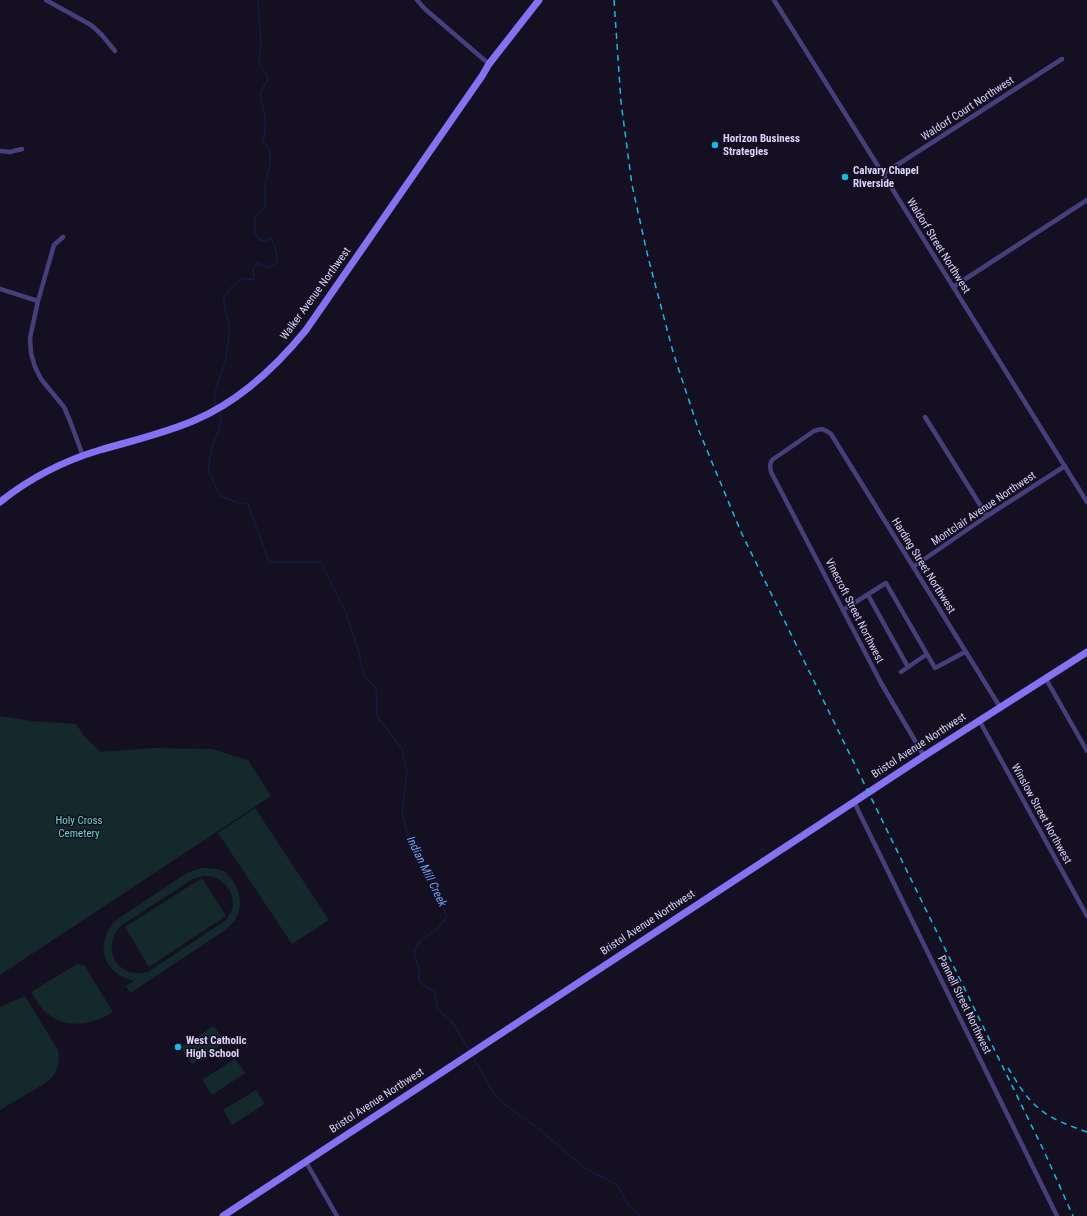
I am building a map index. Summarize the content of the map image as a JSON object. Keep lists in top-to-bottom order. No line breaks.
{"streets":{"street":["Waldorf Court Northwest","Waldorf Street Northwest","Walker Avenue Northwest","Montclair Avenue Northwest","Harding Street Northwest","Vinecroft Street Northwest","Bristol Avenue Northwest","Winslow Street Northwest","Pannell Street Northwest"]},"crossings":[["Waldorf Court Northwest","Waldorf Street Northwest"],["Waldorf Street Northwest","Montclair Avenue Northwest"],["Montclair Avenue Northwest","Harding Street Northwest"],["Harding Street Northwest","Vinecroft Street Northwest"],["Harding Street Northwest","Bristol Avenue Northwest"],["Vinecroft Street Northwest","Bristol Avenue Northwest"],["Bristol Avenue Northwest","Winslow Street Northwest"],["Bristol Avenue Northwest","Pannell Street Northwest"]],"water":["Indian Mill Creek"],"parks":["Holy Cross Cemetery"],"places":["Horizon Business Strategies","Calvary Chapel Riverside","West Catholic High School"]}
